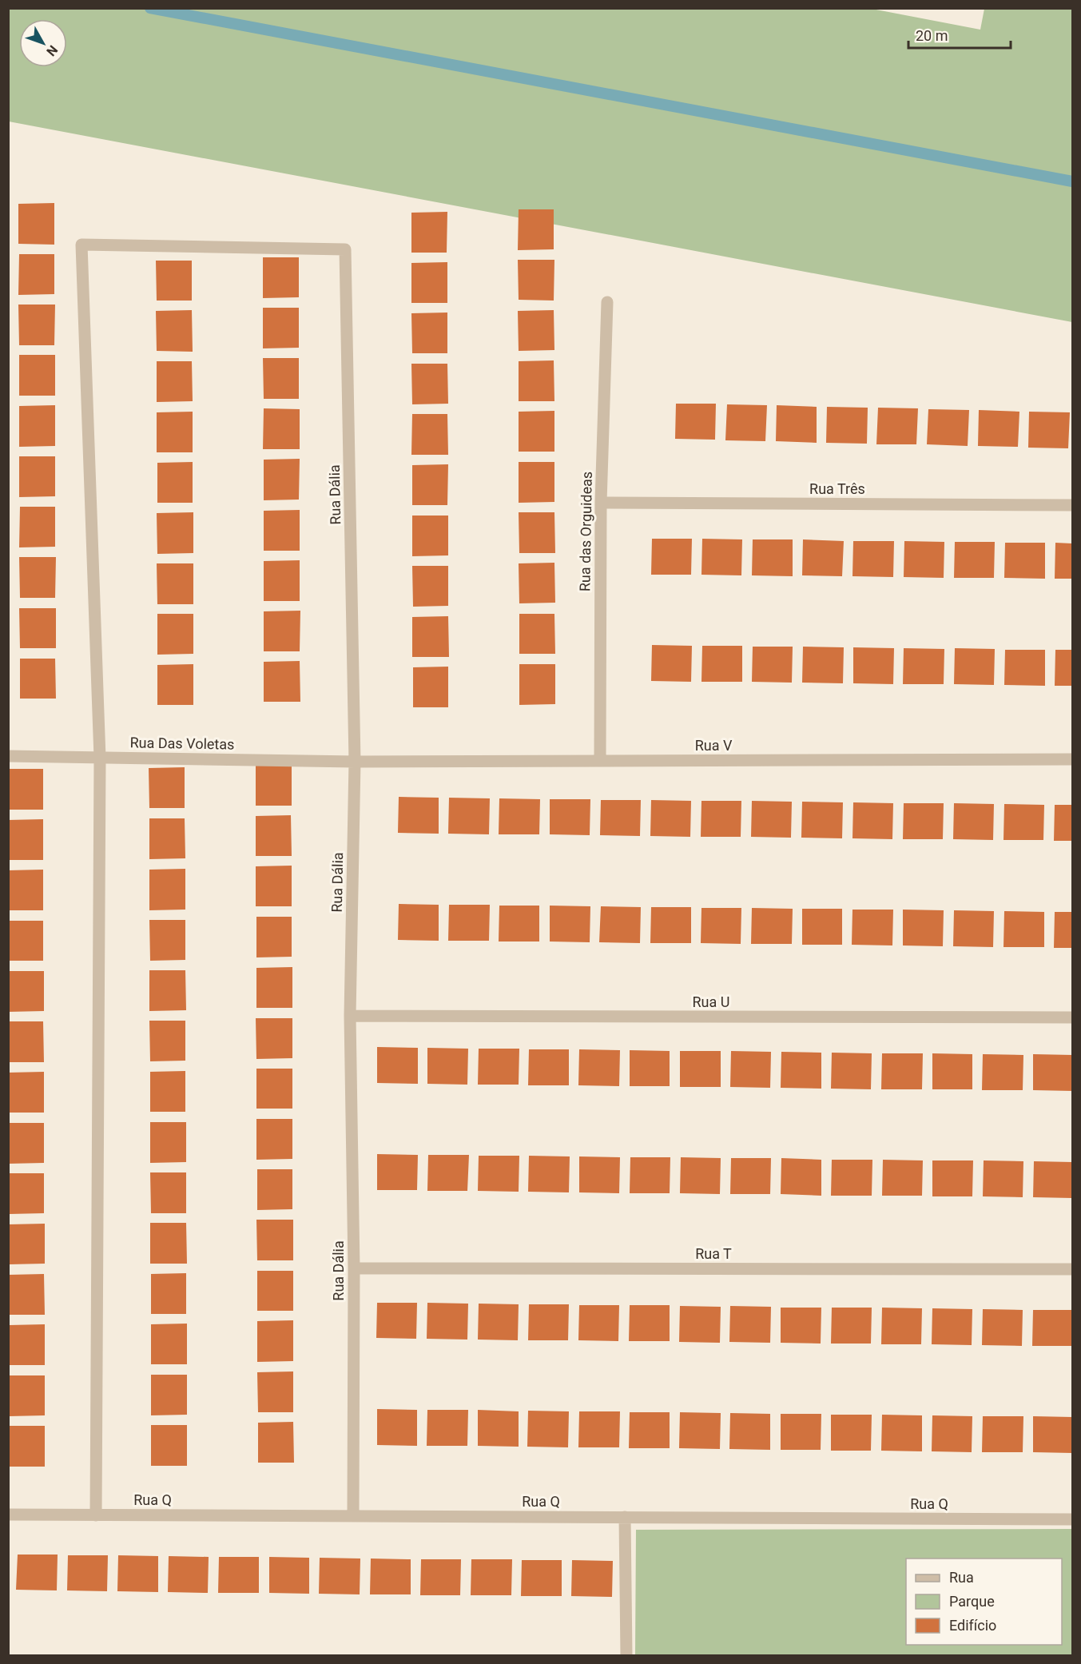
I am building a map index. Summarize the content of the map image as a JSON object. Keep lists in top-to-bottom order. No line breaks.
{"streets":{"street":["Rua Três","Rua Dália","Rua das Orguideas","Rua Das Voletas","Rua V","Rua U","Rua T","Rua Q"]},"crossings":[["Rua Três","Rua das Orguideas"],["Rua Dália","Rua Das Voletas"],["Rua Dália","Rua V"],["Rua Dália","Rua U"],["Rua Dália","Rua T"],["Rua Dália","Rua Q"],["Rua das Orguideas","Rua V"],["Rua Das Voletas","Rua V"]],"legend":["Rua","Parque","Edifício"],"scale_bar":"20 m","north":"bottom right"}
